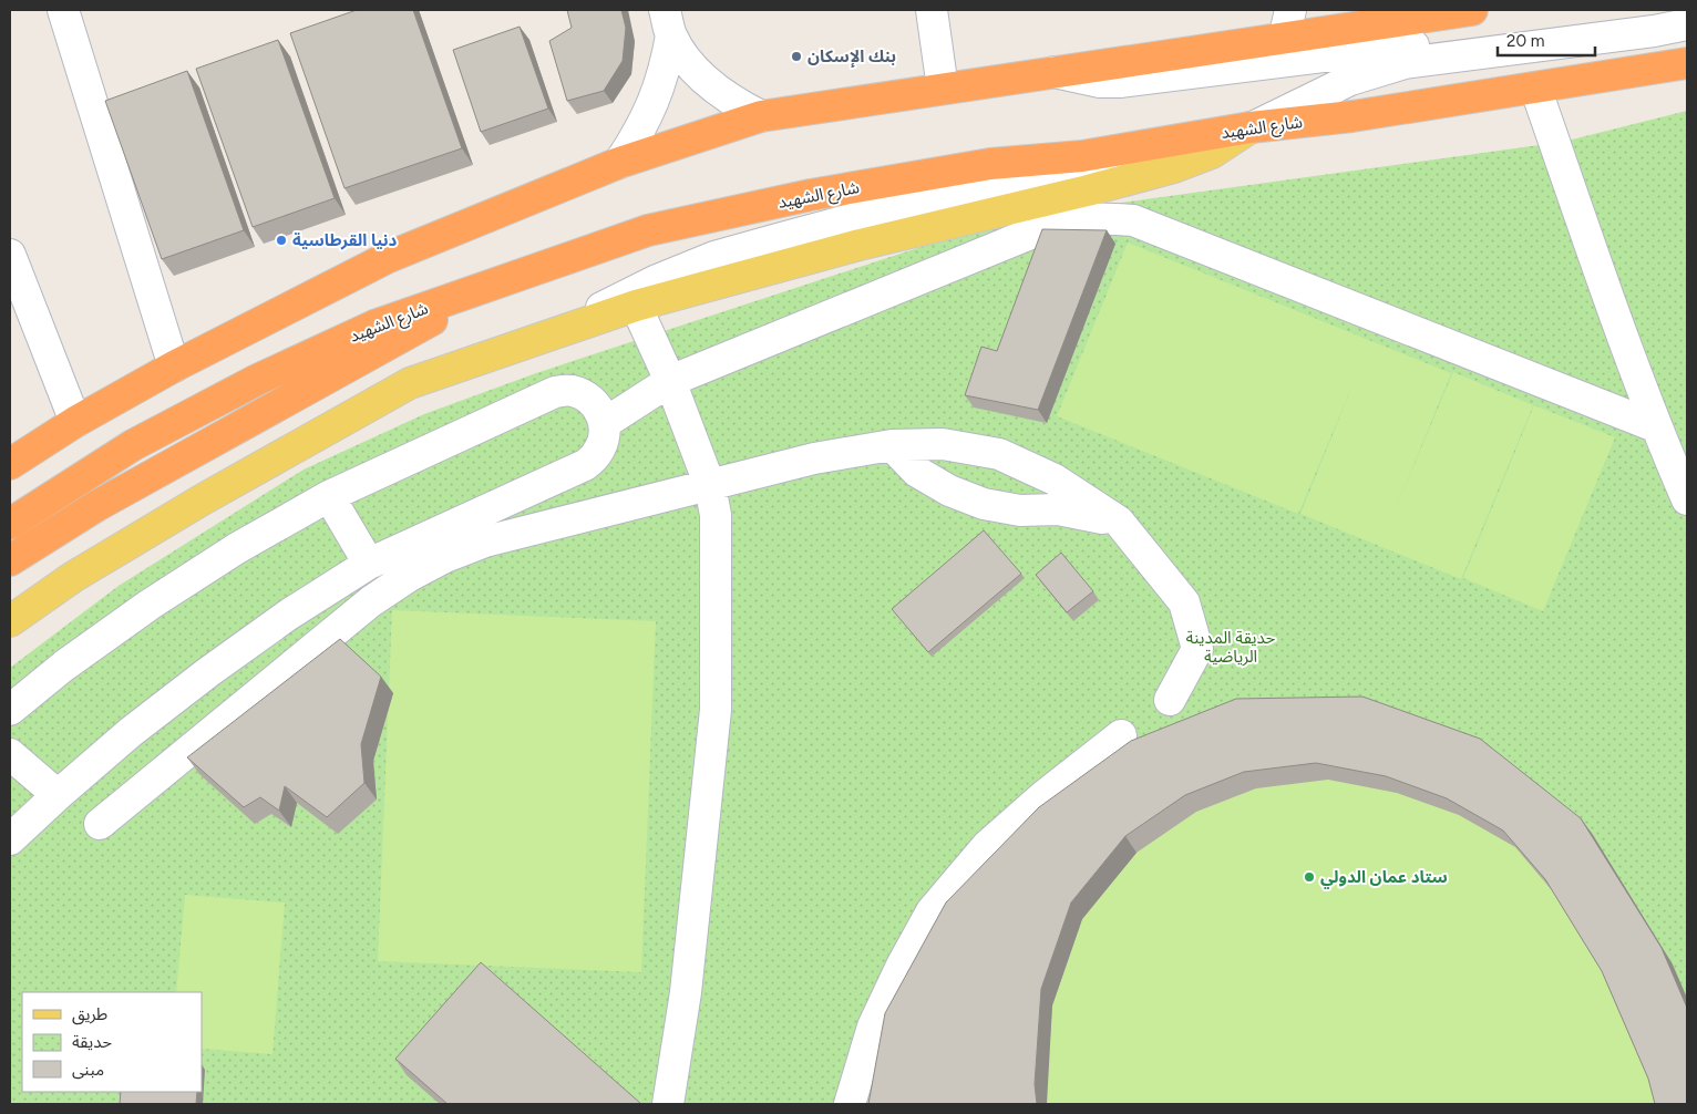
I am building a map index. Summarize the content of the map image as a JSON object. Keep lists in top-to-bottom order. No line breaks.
{"streets":{"highway":["شارع الشهيد"]},"parks":["حديقة المدينة الرياضية"],"places":["بنك الإسكان","دنيا القرطاسية","ستاد عمان الدولي"],"legend":["طريق","حديقة","مبنى"],"scale_bar":"20 m"}
